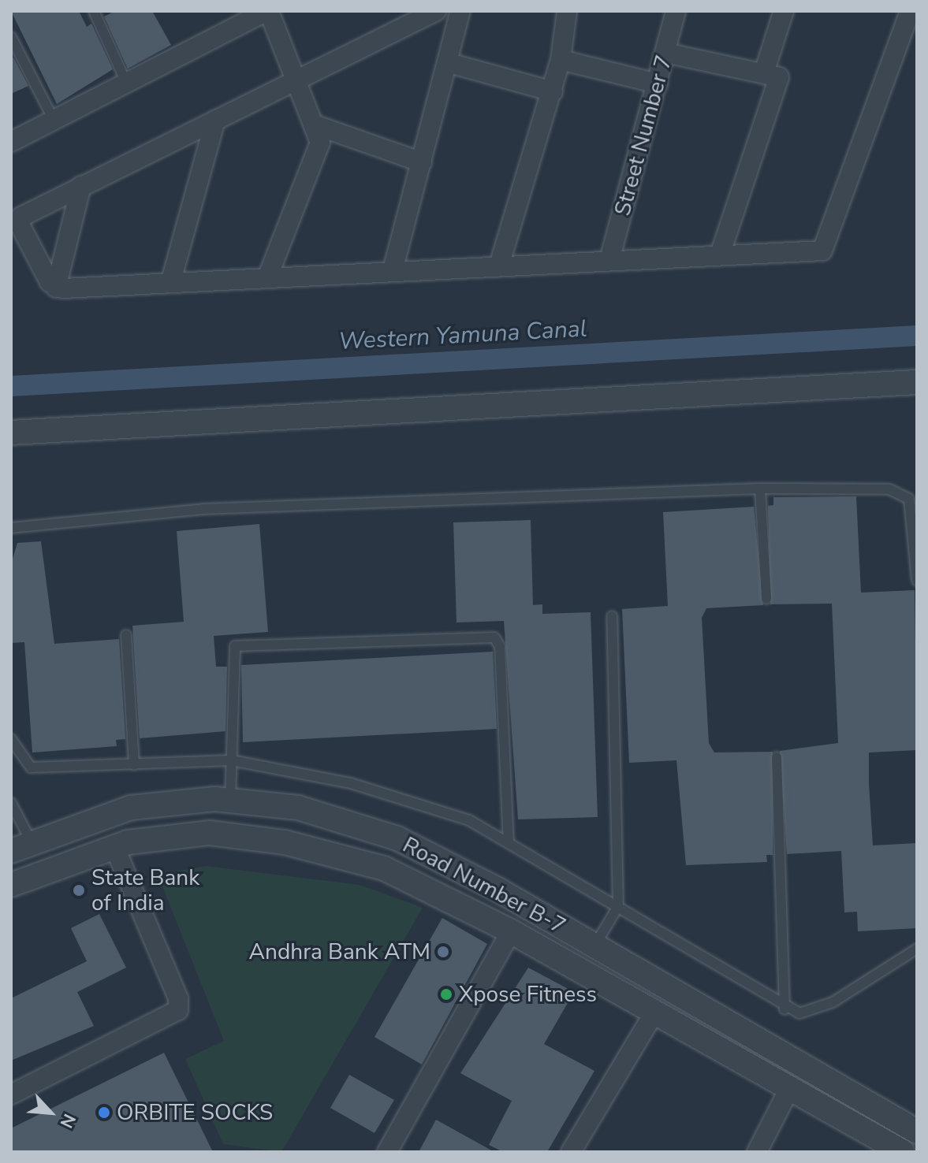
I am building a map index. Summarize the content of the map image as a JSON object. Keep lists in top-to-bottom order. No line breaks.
{"streets":{"street":["Street Number 7","Road Number B-7"]},"water":["Western Yamuna Canal"],"places":["State Bank of India","Andhra Bank ATM","Xpose Fitness","ORBITE SOCKS"],"north":"bottom right"}
